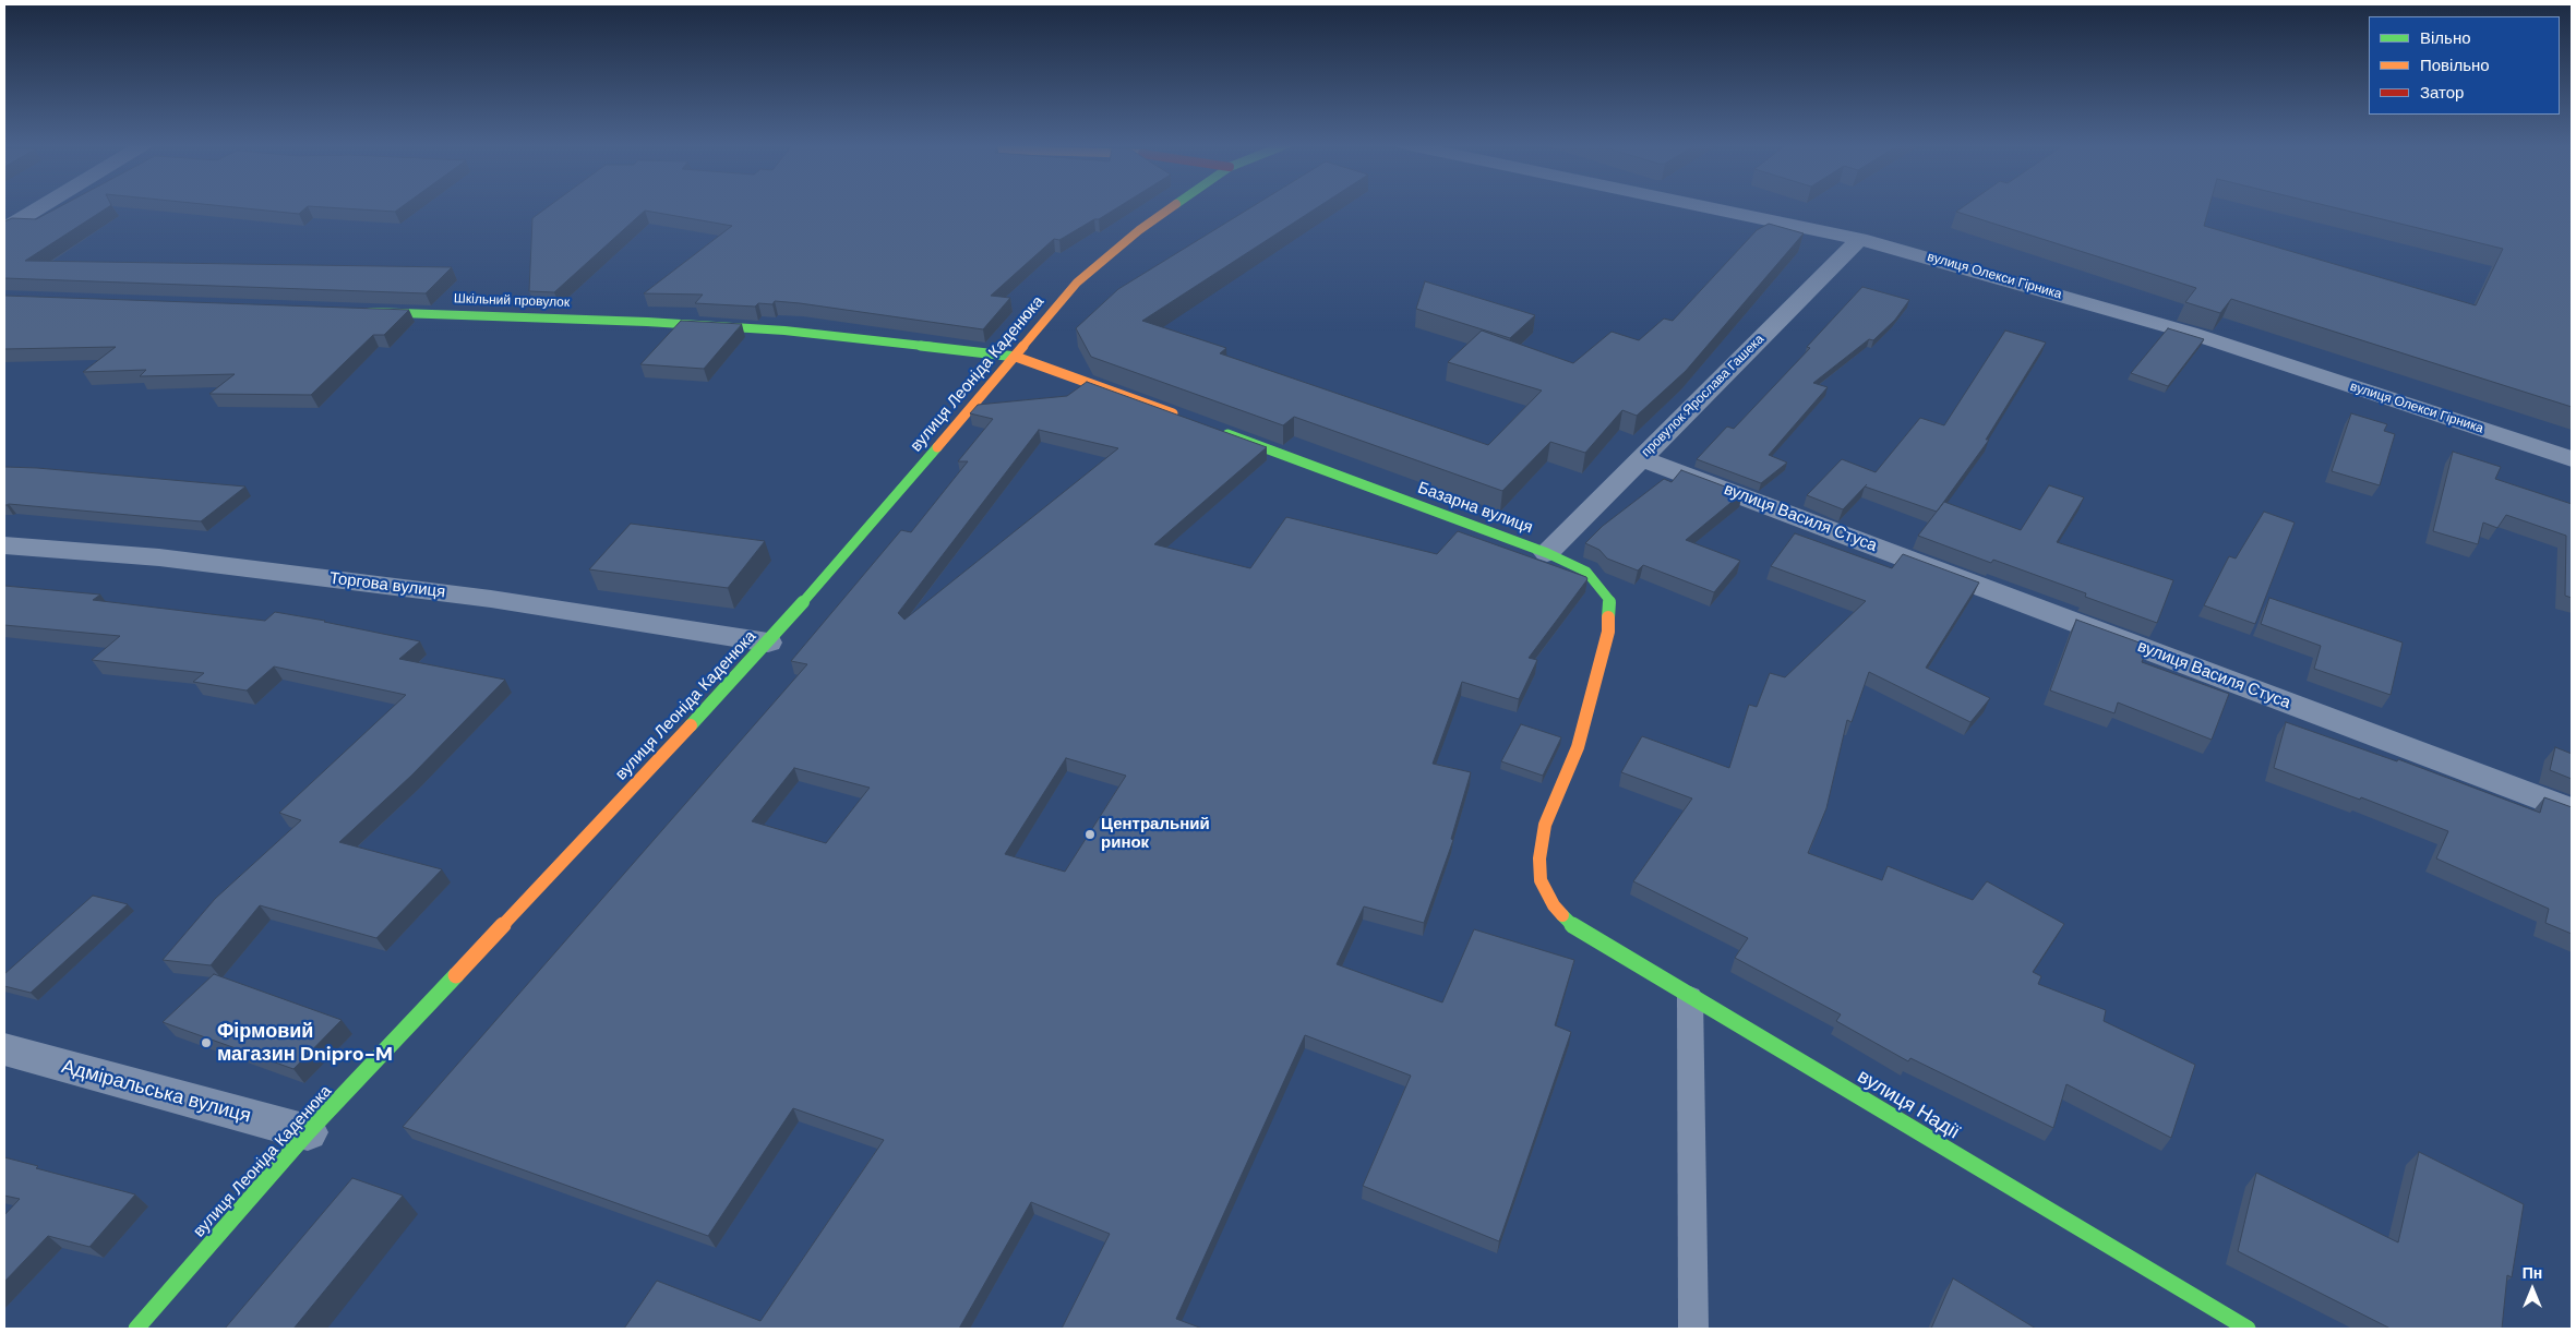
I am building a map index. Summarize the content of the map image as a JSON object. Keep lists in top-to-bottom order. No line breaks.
{"streets":{"street":["вулиця Олекси Гірника","Шкільний провулок","вулиця Леоніда Каденюка","провулок Ярослава Гашека","Базарна вулиця","вулиця Василя Стуса","Торгова вулиця","Адміральська вулиця","вулиця Надії"]},"crossings":[["вулиця Олекси Гірника","провулок Ярослава Гашека"],["Шкільний провулок","вулиця Леоніда Каденюка"],["вулиця Леоніда Каденюка","Торгова вулиця"],["вулиця Леоніда Каденюка","Адміральська вулиця"],["провулок Ярослава Гашека","Базарна вулиця"],["провулок Ярослава Гашека","вулиця Василя Стуса"],["Базарна вулиця","вулиця Надії"]],"places":["Центральний ринок","Фірмовий магазин Dnipro-M"],"legend":["Вільно","Повільно","Затор"],"north":"top"}
